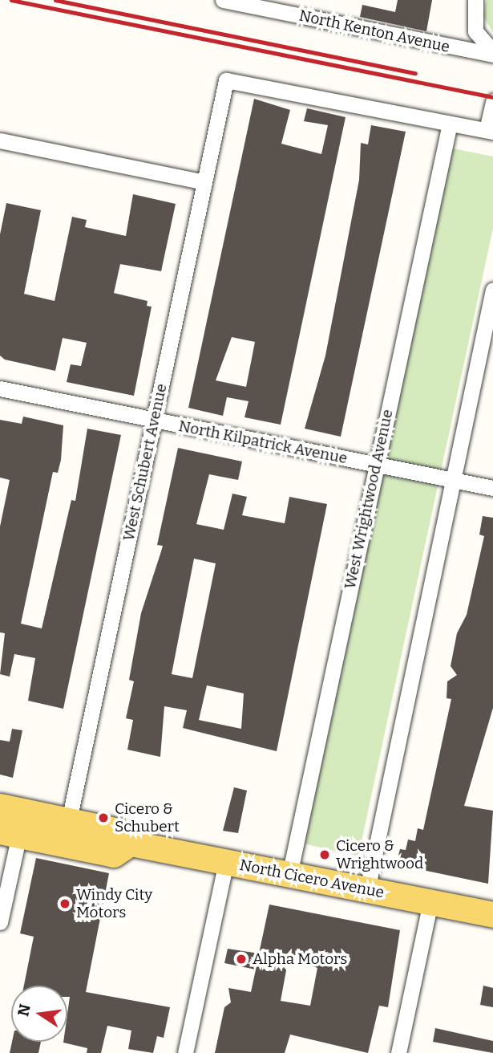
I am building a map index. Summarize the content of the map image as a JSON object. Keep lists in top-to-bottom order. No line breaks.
{"streets":{"main road":["North Cicero Avenue"],"street":["North Kenton Avenue","North Kilpatrick Avenue","West Schubert Avenue","West Wrightwood Avenue"]},"crossings":[["North Kilpatrick Avenue","West Schubert Avenue"],["North Kilpatrick Avenue","West Wrightwood Avenue"],["West Schubert Avenue","West Wrightwood Avenue"],["West Schubert Avenue","North Cicero Avenue"],["West Wrightwood Avenue","North Cicero Avenue"]],"places":["Cicero & Schubert","Cicero & Wrightwood","Windy City Motors","Alpha Motors"],"north":"left"}
